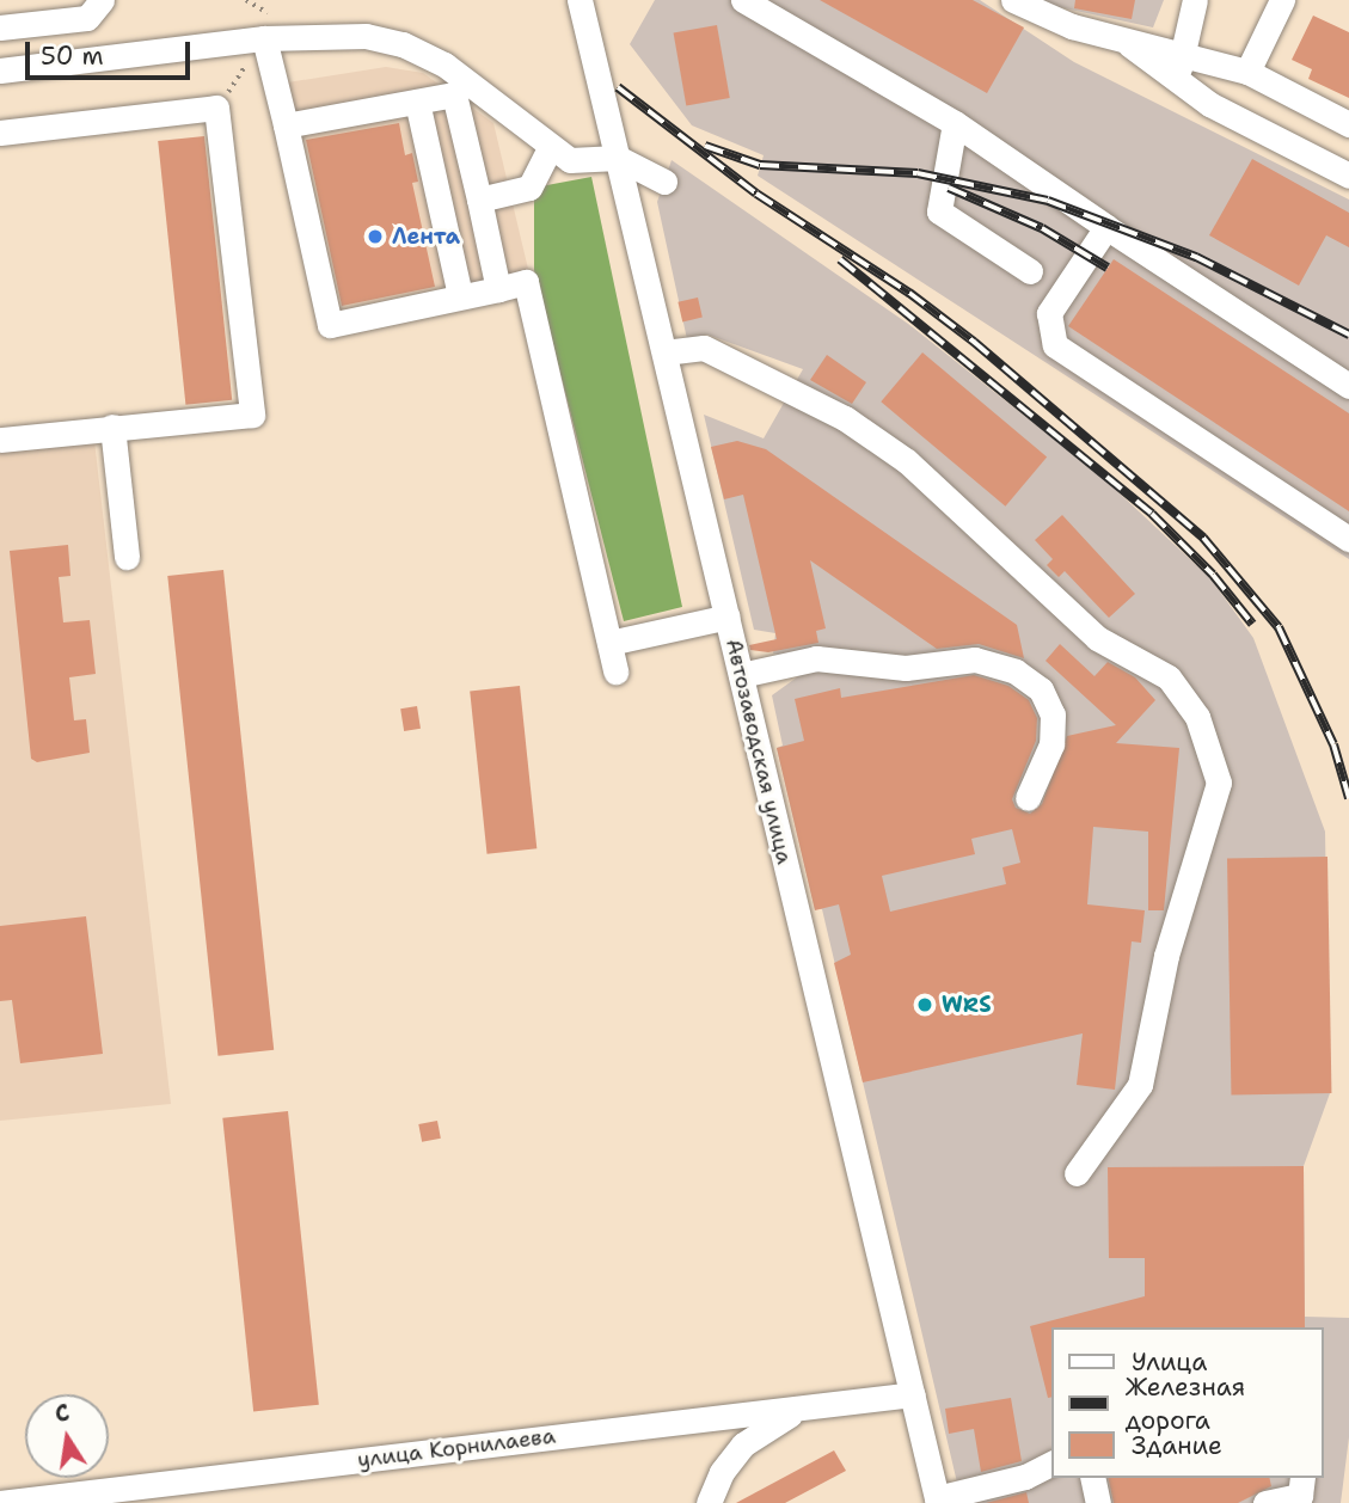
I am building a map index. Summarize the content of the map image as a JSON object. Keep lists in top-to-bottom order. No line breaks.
{"streets":{"street":["Автозаводская улица","улица Корнилаева"]},"crossings":[["Автозаводская улица","улица Корнилаева"]],"places":["Лента","WRS"],"legend":["Улица","Железная дорога","Здание"],"scale_bar":"50 m","north":"top"}
